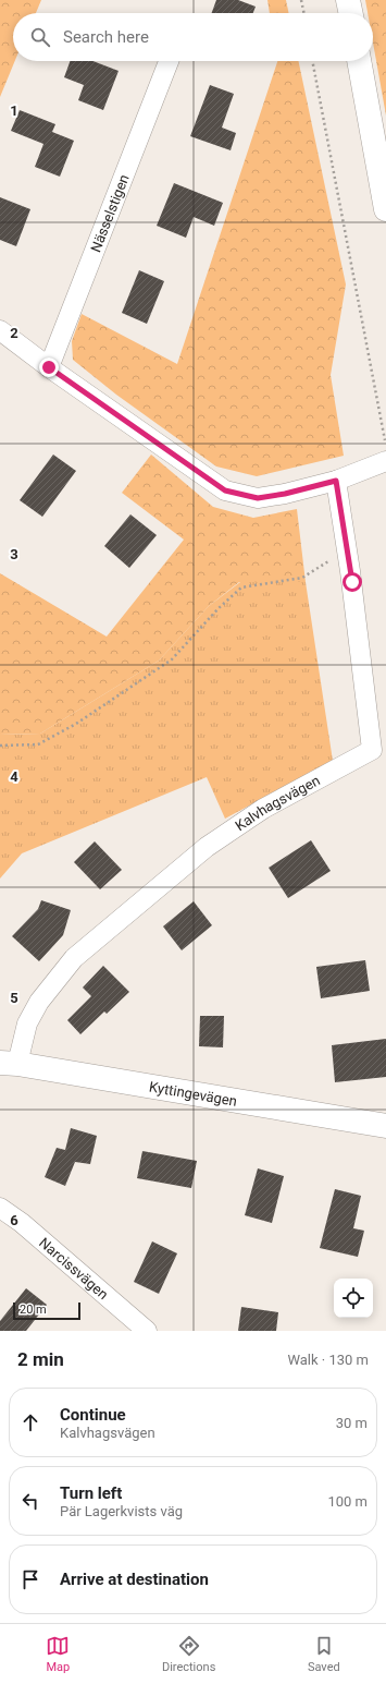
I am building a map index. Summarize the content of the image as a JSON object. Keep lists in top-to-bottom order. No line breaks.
{"streets":{"street":["Nässelstigen","Kalvhagsvägen","Kyttingevägen","Narcissvägen"]},"crossings":[["Kalvhagsvägen","Kyttingevägen"]],"scale_bar":"20 m","page":{"search":"Search here","scale":"20 m","heading":["2 min","Walk · 130 m"],"list":[["Continue","Kalvhagsvägen","30 m"],["Turn left","Pär Lagerkvists väg","100 m"],"Arrive at destination"],"nav":["Map","Directions","Saved"]},"grid":{"rows":["1","2","3","4","5","6"]}}
